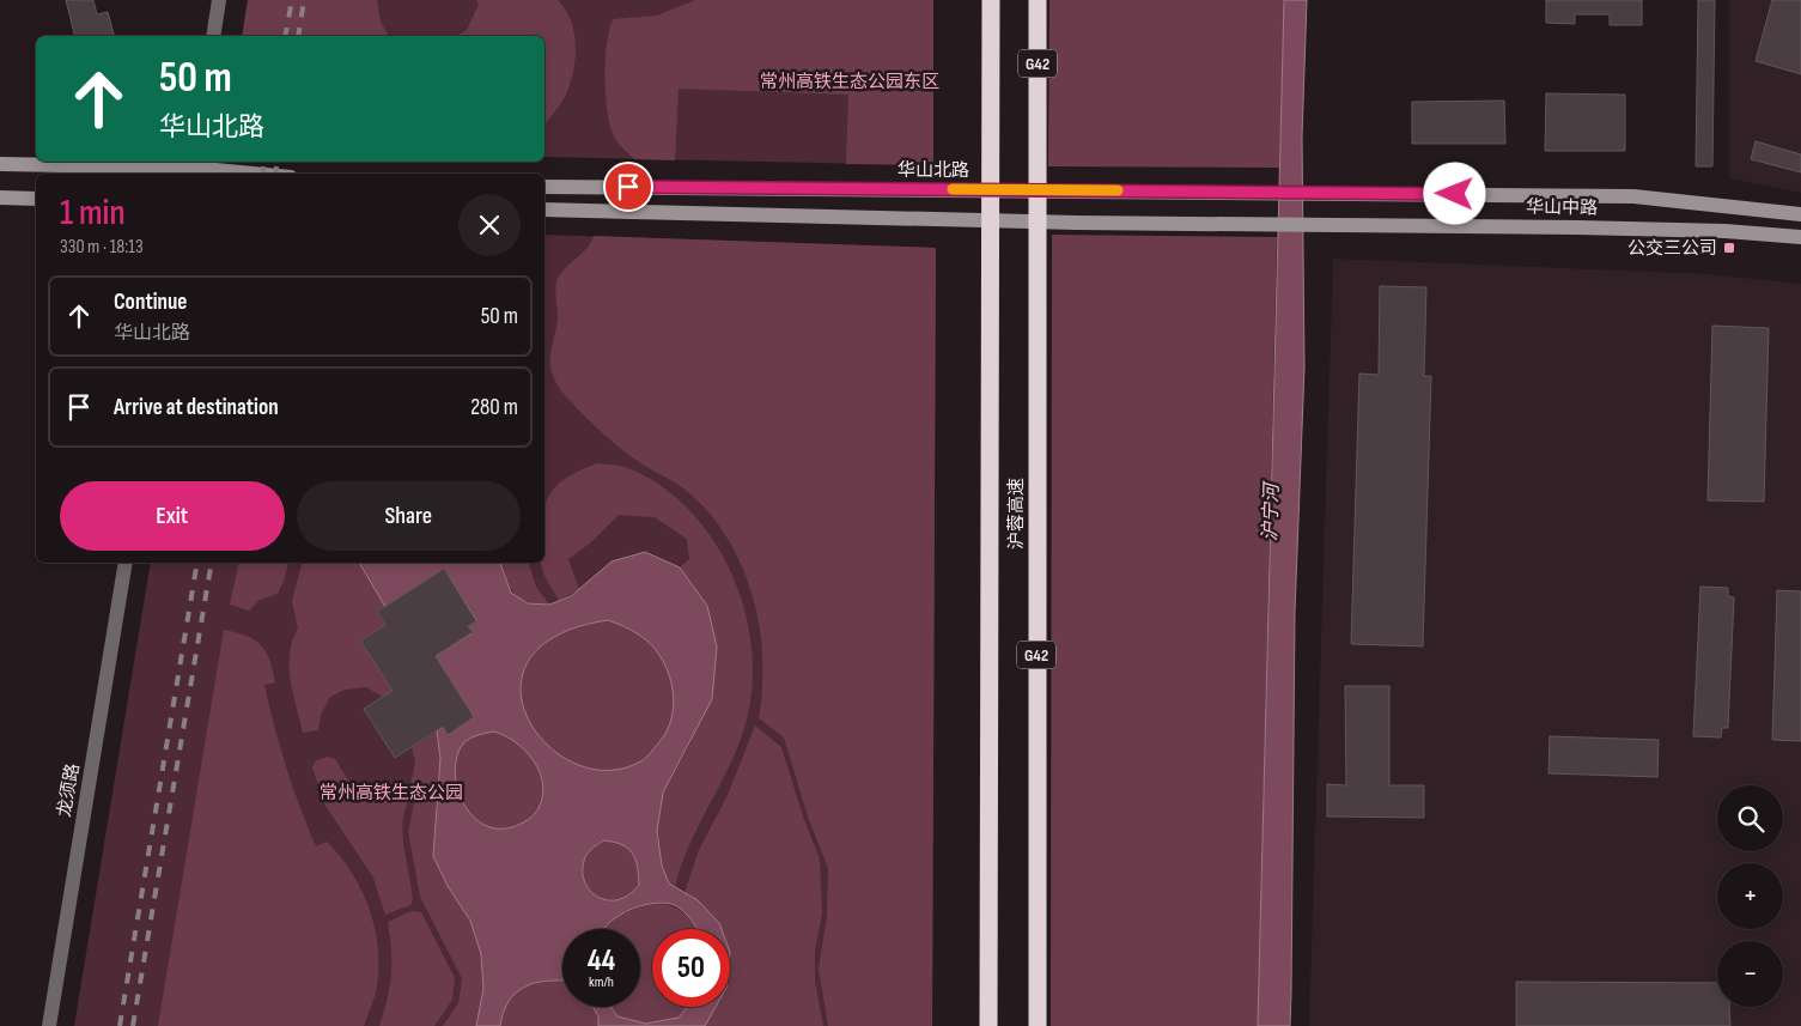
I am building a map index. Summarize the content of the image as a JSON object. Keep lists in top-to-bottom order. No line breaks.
{"streets":{"highway":["G42","沪蓉高速"],"main road":["华山北路","华山中路"],"street":["龙须路"]},"crossings":[["华山北路","华山中路"]],"water":["沪宁河"],"parks":["常州高铁生态公园东区","常州高铁生态公园"],"places":{"transit":["公交三公司"]},"page":{"turn":["50 m","华山北路"],"heading":["1 min","330 m · 18:13"],"list":[{"name":"Continue","note":"华山北路","value":"50 m"},{"name":"Arrive at destination","value":"280 m"}],"buttons":["Exit","Share"],"map_buttons":["+","−"],"speed":"44 km/h","limit":"50"}}
